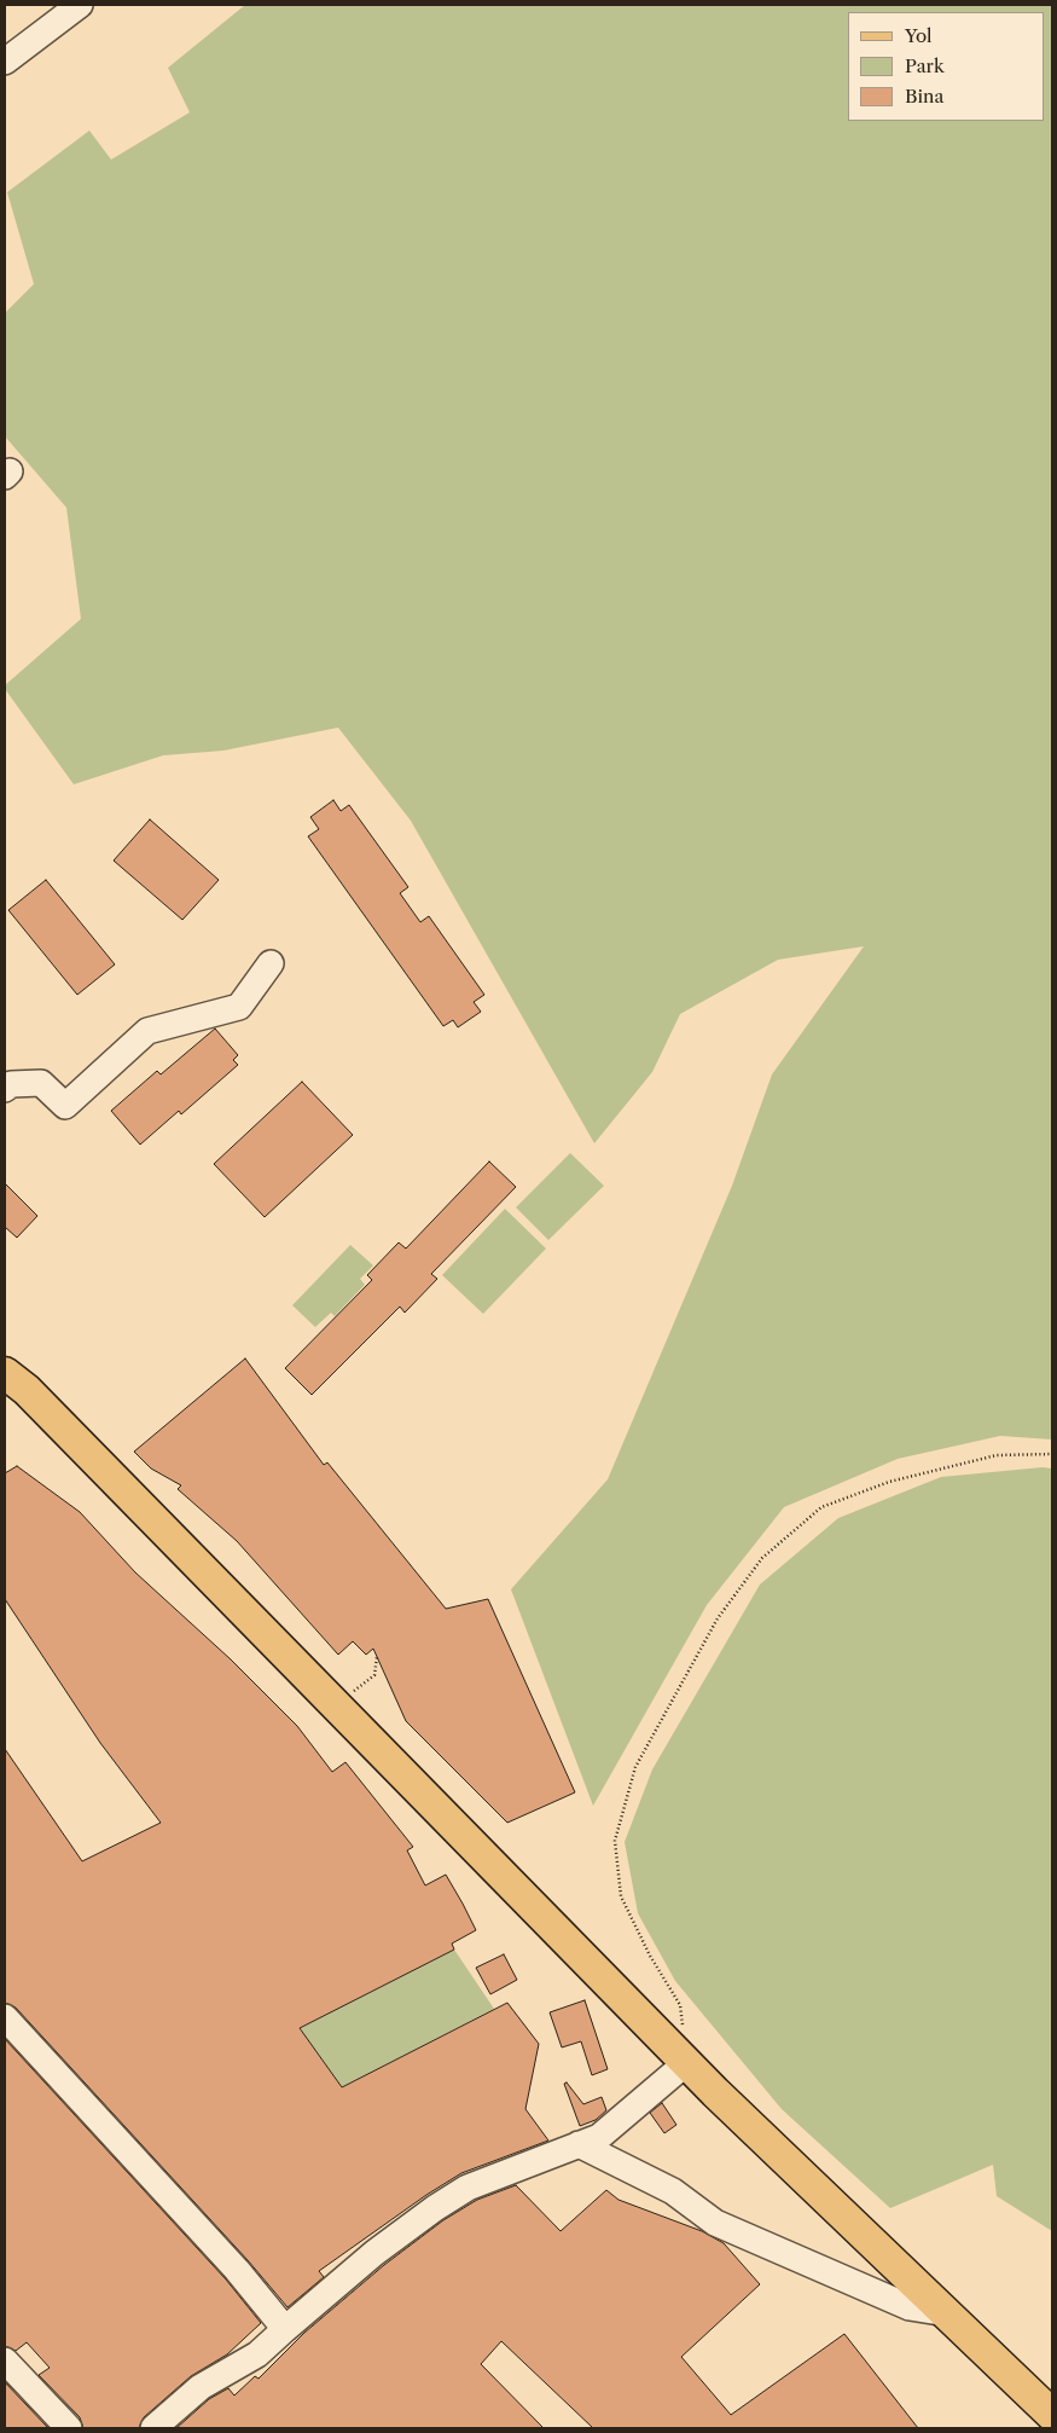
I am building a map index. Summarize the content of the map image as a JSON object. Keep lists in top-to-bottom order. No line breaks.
{"legend":["Yol","Park","Bina"]}
